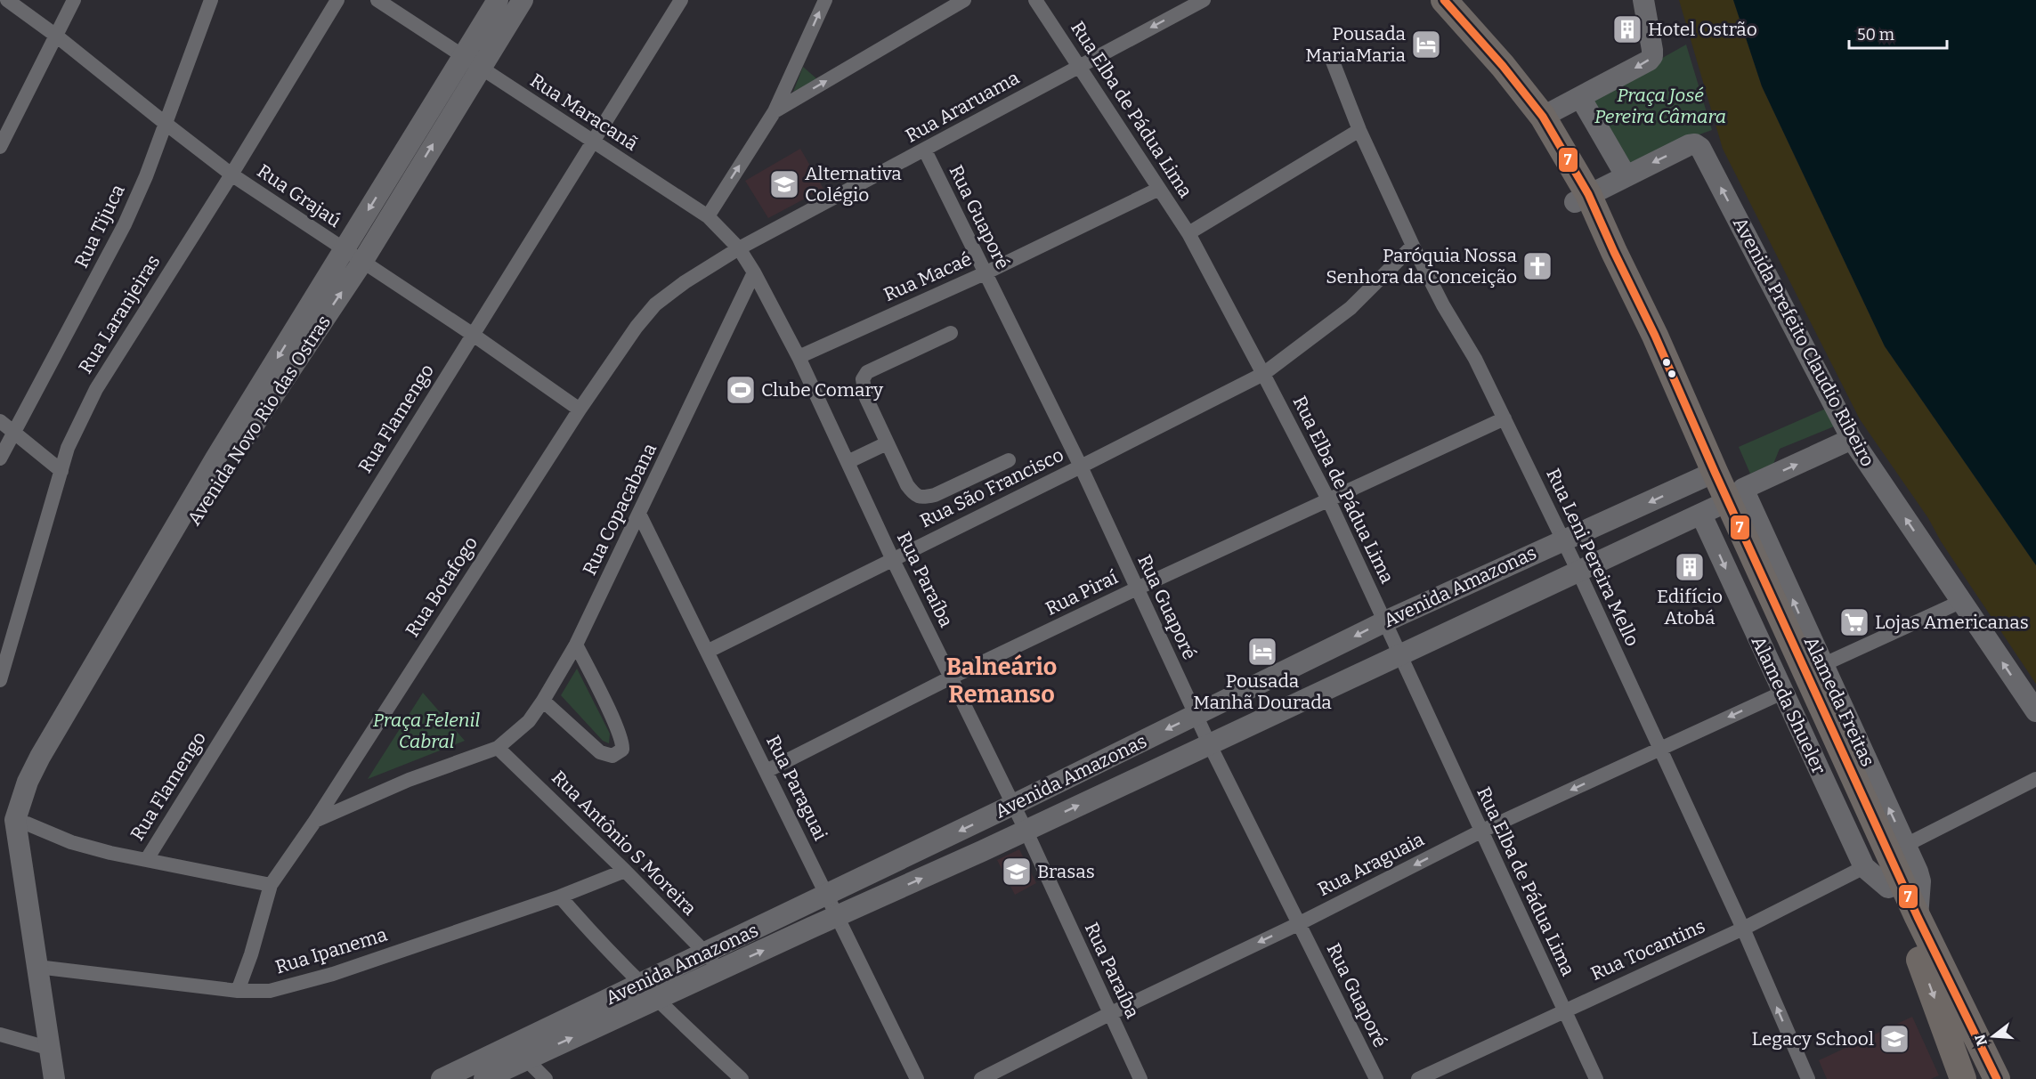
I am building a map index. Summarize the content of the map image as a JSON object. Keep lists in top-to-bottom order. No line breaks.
{"streets":{"street":["Rua Araruama","Rua Elba de Pádua Lima","Rua Maracanã","Rua Grajaú","Rua Guaporé","Rua Tijuca","Rua Macaé","Rua Laranjeiras","Avenida Prefeito Claudio Ribeiro","Rua Flamengo","Avenida Novo Rio das Ostras","Rua São Francisco","Rua Copacabana","Rua Leni Pereira Mello","Rua Paraíba","Rua Botafogo","Avenida Amazonas","Rua Piraí","Alameda Freitas","Alameda Shueler","Rua Paraguai","Rua Antônio S Moreira","Rua Araguaia","Rua Tocantins","Rua Ipanema"]},"crossings":[["Rua Araruama","Rua Elba de Pádua Lima"],["Rua Araruama","Rua Maracanã"],["Rua Araruama","Rua Guaporé"],["Rua Araruama","Rua Botafogo"],["Rua Elba de Pádua Lima","Rua Macaé"],["Rua Elba de Pádua Lima","Rua São Francisco"],["Rua Elba de Pádua Lima","Avenida Amazonas"],["Rua Elba de Pádua Lima","Rua Piraí"],["Rua Elba de Pádua Lima","Rua Araguaia"],["Rua Elba de Pádua Lima","Rua Tocantins"],["Rua Maracanã","Rua Flamengo"],["Rua Maracanã","Avenida Novo Rio das Ostras"],["Rua Maracanã","Rua Copacabana"],["Rua Maracanã","Rua Paraíba"],["Rua Maracanã","Rua Botafogo"],["Rua Grajaú","Rua Tijuca"],["Rua Grajaú","Rua Laranjeiras"],["Rua Grajaú","Rua Flamengo"],["Rua Grajaú","Avenida Novo Rio das Ostras"],["Rua Grajaú","Rua Botafogo"],["Rua Guaporé","Rua Macaé"],["Rua Guaporé","Rua São Francisco"],["Rua Guaporé","Avenida Amazonas"],["Rua Guaporé","Rua Piraí"],["Rua Guaporé","Rua Araguaia"],["Rua Macaé","Rua Paraíba"],["Avenida Prefeito Claudio Ribeiro","Alameda Freitas"],["Avenida Novo Rio das Ostras","Rua Ipanema"],["Rua São Francisco","Rua Leni Pereira Mello"],["Rua São Francisco","Rua Paraíba"],["Rua São Francisco","Rua Paraguai"],["Rua Copacabana","Rua Paraíba"],["Rua Copacabana","Rua Paraguai"],["Rua Copacabana","Rua Antônio S Moreira"],["Rua Leni Pereira Mello","Avenida Amazonas"],["Rua Leni Pereira Mello","Rua Piraí"],["Rua Leni Pereira Mello","Rua Araguaia"],["Rua Leni Pereira Mello","Rua Tocantins"],["Rua Paraíba","Avenida Amazonas"],["Rua Paraíba","Rua Piraí"],["Rua Paraíba","Rua Araguaia"],["Rua Botafogo","Rua Ipanema"],["Avenida Amazonas","Alameda Shueler"],["Avenida Amazonas","Rua Paraguai"],["Avenida Amazonas","Rua Antônio S Moreira"],["Rua Piraí","Rua Paraguai"],["Alameda Shueler","Rua Araguaia"],["Alameda Shueler","Rua Tocantins"],["Rua Antônio S Moreira","Rua Ipanema"]],"one_way":["Avenida Prefeito Claudio Ribeiro","Alameda Freitas","Alameda Shueler","Rua Araguaia"],"districts":["Balneário Remanso"],"parks":["Praça José Pereira Câmara","Praça Felenil Cabral"],"places":{"building":["Hotel Ostrão","Edifício Atobá"],"hotel":["Pousada MariaMaria","Pousada Manhã Dourada"],"school or university":["Alternativa Colégio","Brasas","Legacy School"],"church":["Paróquia Nossa Senhora da Conceição"],"sports":["Clube Comary"],"supermarket":["Lojas Americanas"]},"lines":["transit line 7"],"scale_bar":"50 m","north":"left"}
